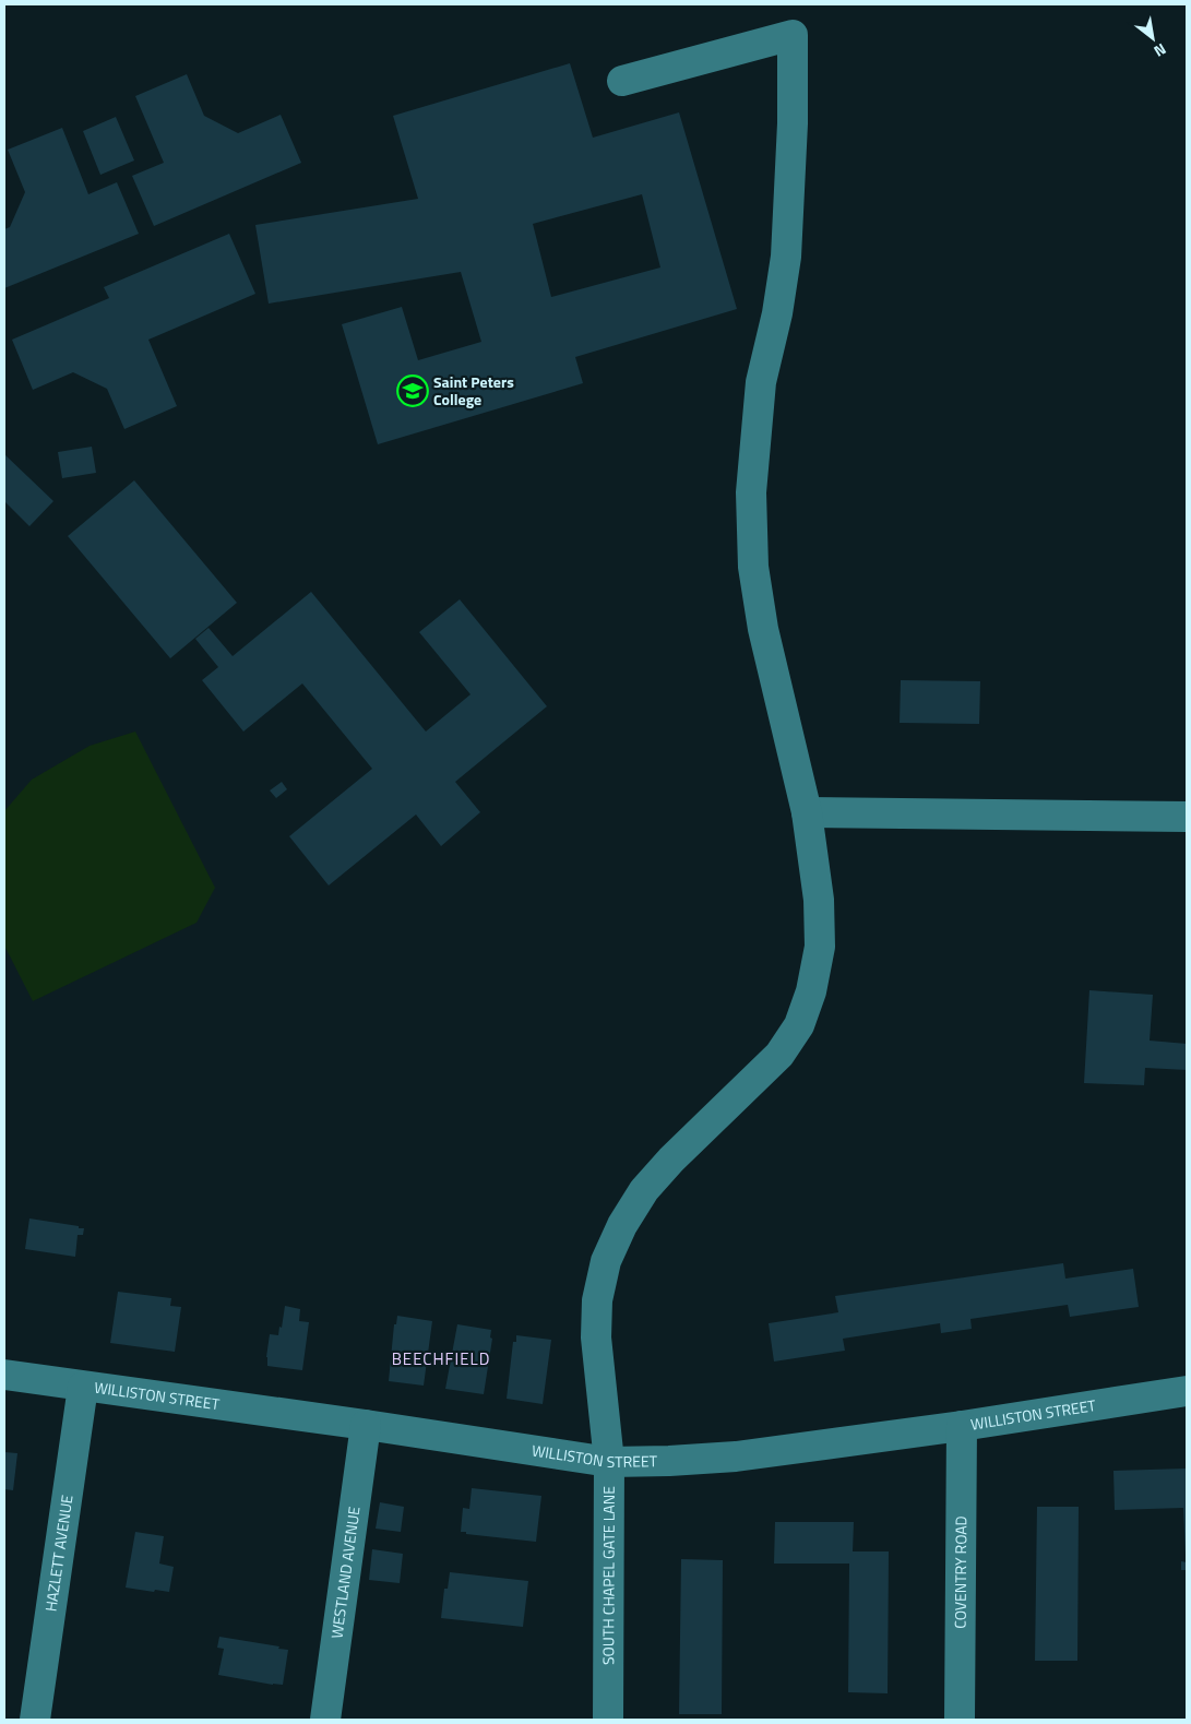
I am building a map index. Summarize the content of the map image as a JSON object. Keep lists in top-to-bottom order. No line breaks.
{"streets":{"street":["WILLISTON STREET","HAZLETT AVENUE","WESTLAND AVENUE","COVENTRY ROAD","SOUTH CHAPEL GATE LANE"]},"crossings":[["WILLISTON STREET","HAZLETT AVENUE"],["WILLISTON STREET","WESTLAND AVENUE"],["WILLISTON STREET","COVENTRY ROAD"],["WILLISTON STREET","SOUTH CHAPEL GATE LANE"]],"districts":["BEECHFIELD"],"places":{"school or university":["Saint Peters College"]},"north":"bottom right"}
